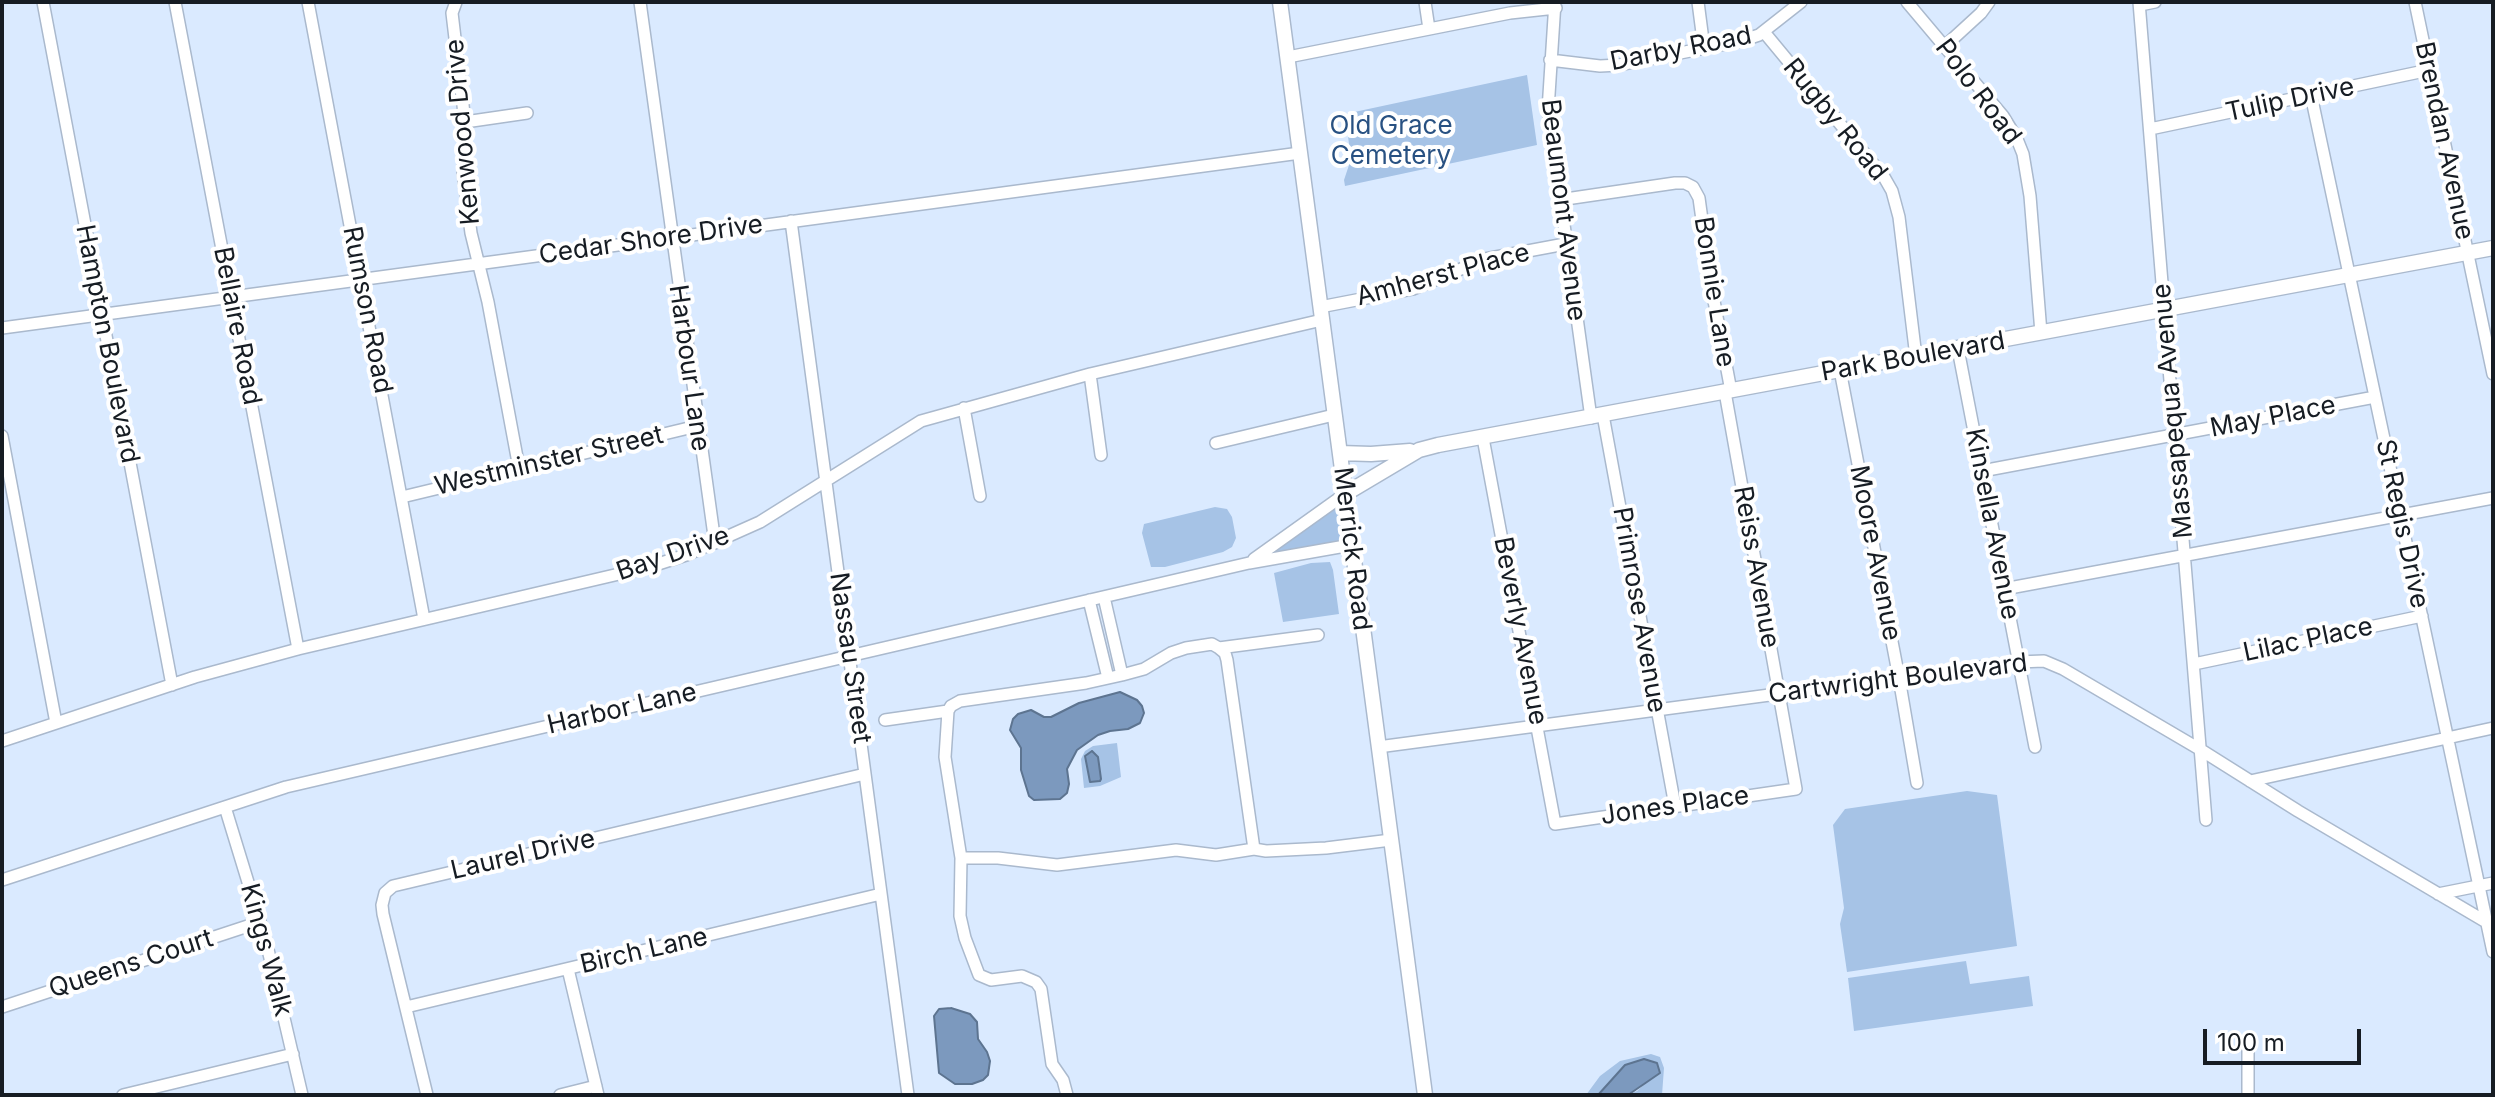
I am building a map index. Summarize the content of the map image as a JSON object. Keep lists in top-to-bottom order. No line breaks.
{"streets":{"main road":["Park Boulevard","Merrick Road"],"street":["Darby Road","Polo Road","Tulip Drive","Rugby Road","Kenwood Drive","Brendan Avenue","Beaumont Avenue","Cedar Shore Drive","Amherst Place","Bonnie Lane","Rumson Road","Bellaire Road","Hampton Boulevard","Harbour Lane","Massapequa Avenue","May Place","Westminster Street","Kinsella Avenue","St Regis Drive","Moore Avenue","Bay Drive","Reiss Avenue","Primrose Avenue","Beverly Avenue","Lilac Place","Nassau Street","Cartwright Boulevard","Harbor Lane","Jones Place","Laurel Drive","Kings Walk","Birch Lane","Queens Court"]},"crossings":[["Darby Road","Rugby Road"],["Darby Road","Beaumont Avenue"],["Polo Road","Park Boulevard"],["Tulip Drive","Brendan Avenue"],["Tulip Drive","Massapequa Avenue"],["Tulip Drive","St Regis Drive"],["Rugby Road","Park Boulevard"],["Kenwood Drive","Cedar Shore Drive"],["Kenwood Drive","Westminster Street"],["Brendan Avenue","Park Boulevard"],["Beaumont Avenue","Amherst Place"],["Beaumont Avenue","Bonnie Lane"],["Beaumont Avenue","Park Boulevard"],["Beaumont Avenue","Primrose Avenue"],["Cedar Shore Drive","Rumson Road"],["Cedar Shore Drive","Bellaire Road"],["Cedar Shore Drive","Hampton Boulevard"],["Cedar Shore Drive","Harbour Lane"],["Cedar Shore Drive","Merrick Road"],["Cedar Shore Drive","Nassau Street"],["Amherst Place","Merrick Road"],["Amherst Place","Bay Drive"],["Bonnie Lane","Park Boulevard"],["Bonnie Lane","Reiss Avenue"],["Rumson Road","Westminster Street"],["Rumson Road","Bay Drive"],["Bellaire Road","Bay Drive"],["Hampton Boulevard","Bay Drive"],["Park Boulevard","Massapequa Avenue"],["Park Boulevard","Kinsella Avenue"],["Park Boulevard","St Regis Drive"],["Park Boulevard","Merrick Road"],["Park Boulevard","Moore Avenue"],["Park Boulevard","Reiss Avenue"],["Park Boulevard","Primrose Avenue"],["Park Boulevard","Beverly Avenue"],["Park Boulevard","Harbor Lane"],["Harbour Lane","Westminster Street"],["Harbour Lane","Bay Drive"],["Massapequa Avenue","May Place"],["Massapequa Avenue","Lilac Place"],["Massapequa Avenue","Cartwright Boulevard"],["May Place","Kinsella Avenue"],["May Place","St Regis Drive"],["Kinsella Avenue","Cartwright Boulevard"],["St Regis Drive","Lilac Place"],["St Regis Drive","Cartwright Boulevard"],["Merrick Road","Bay Drive"],["Merrick Road","Cartwright Boulevard"],["Merrick Road","Harbor Lane"],["Moore Avenue","Cartwright Boulevard"],["Bay Drive","Nassau Street"],["Reiss Avenue","Cartwright Boulevard"],["Reiss Avenue","Jones Place"],["Primrose Avenue","Cartwright Boulevard"],["Primrose Avenue","Jones Place"],["Beverly Avenue","Cartwright Boulevard"],["Beverly Avenue","Jones Place"],["Nassau Street","Harbor Lane"],["Nassau Street","Laurel Drive"],["Nassau Street","Birch Lane"],["Harbor Lane","Kings Walk"],["Laurel Drive","Birch Lane"],["Kings Walk","Queens Court"]],"parks":["Old Grace Cemetery"],"scale_bar":"100 m"}
